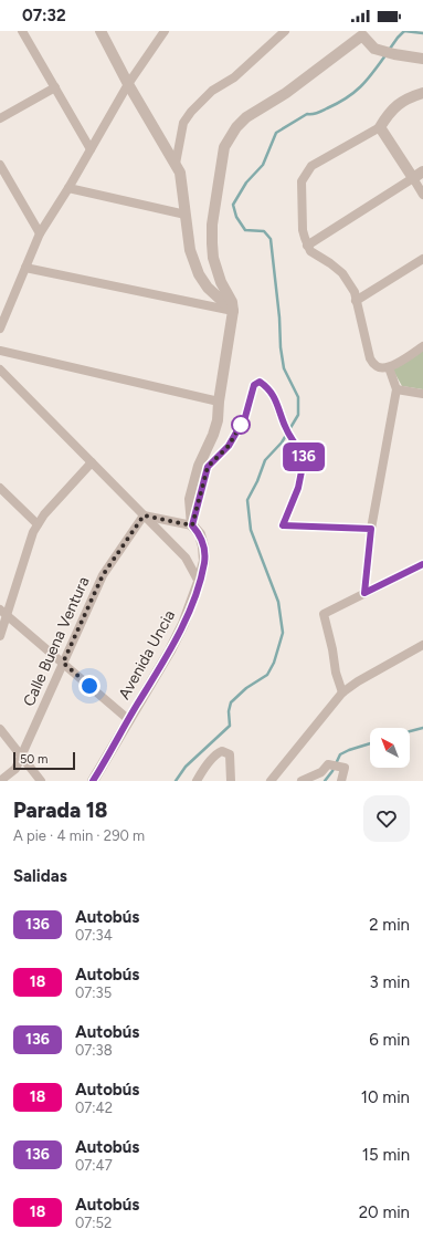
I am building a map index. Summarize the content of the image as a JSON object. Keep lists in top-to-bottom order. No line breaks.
{"streets":{"street":["Calle Buena Ventura","Avenida Uncia"]},"lines":["bus line 136"],"scale_bar":"50 m","north":"top left","page":{"status":"07:32","on_map":"136","scale":"50 m","heading":[["Parada 18","A pie · 4 min · 290 m"],"Salidas"],"list":[{"mark":"136","name":"Autobús","note":"07:34","value":"2 min"},{"mark":"18","name":"Autobús","note":"07:35","value":"3 min"},{"mark":"136","name":"Autobús","note":"07:38","value":"6 min"},{"mark":"18","name":"Autobús","note":"07:42","value":"10 min"},{"mark":"136","name":"Autobús","note":"07:47","value":"15 min"},{"mark":"18","name":"Autobús","note":"07:52","value":"20 min"}]}}
